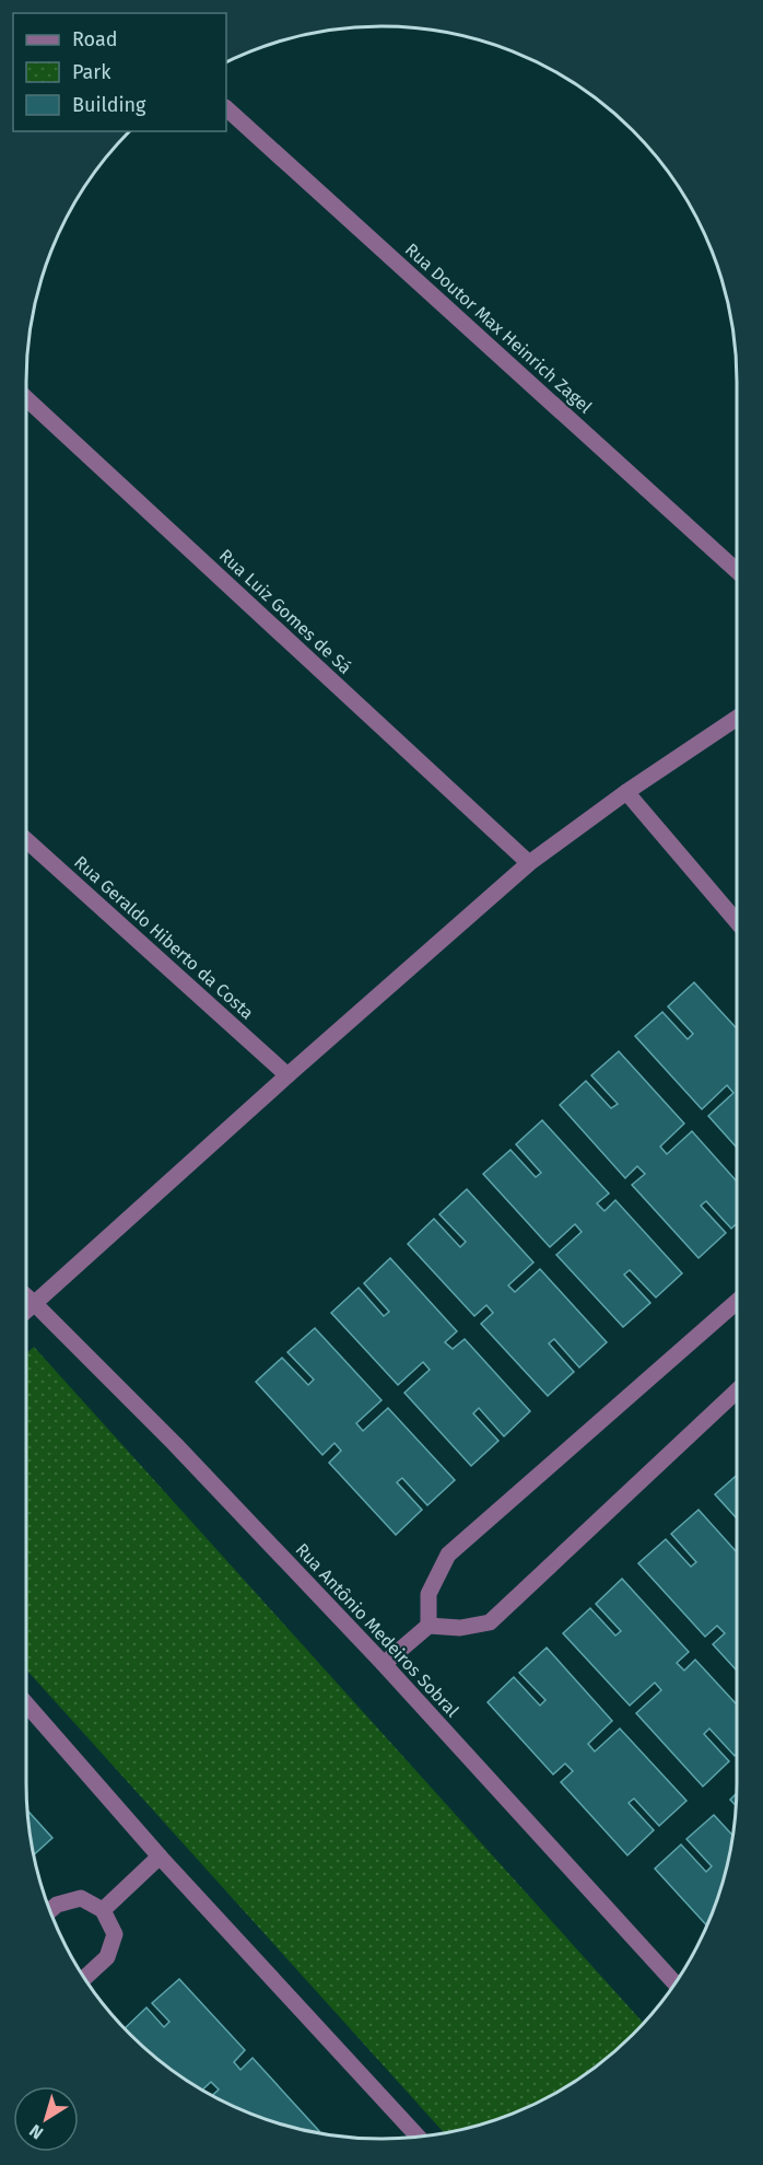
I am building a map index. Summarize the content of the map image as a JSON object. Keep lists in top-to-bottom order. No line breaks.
{"streets":{"street":["Rua Doutor Max Heinrich Zagel","Rua Luiz Gomes de Sá","Rua Geraldo Hiberto da Costa","Rua Antônio Medeiros Sobral"]},"legend":["Road","Park","Building"],"north":"bottom left"}
